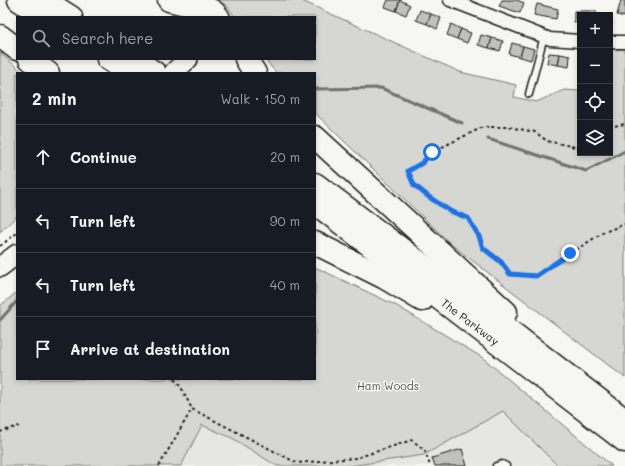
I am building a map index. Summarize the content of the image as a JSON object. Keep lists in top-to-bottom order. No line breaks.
{"streets":{"highway":["The Parkway"]},"parks":["Ham Woods"],"page":{"map_buttons":["+","−"],"search":"Search here","heading":["2 min","Walk · 150 m"],"list":[["Continue","20 m"],["Turn left","90 m"],["Turn left","40 m"],"Arrive at destination"]}}
